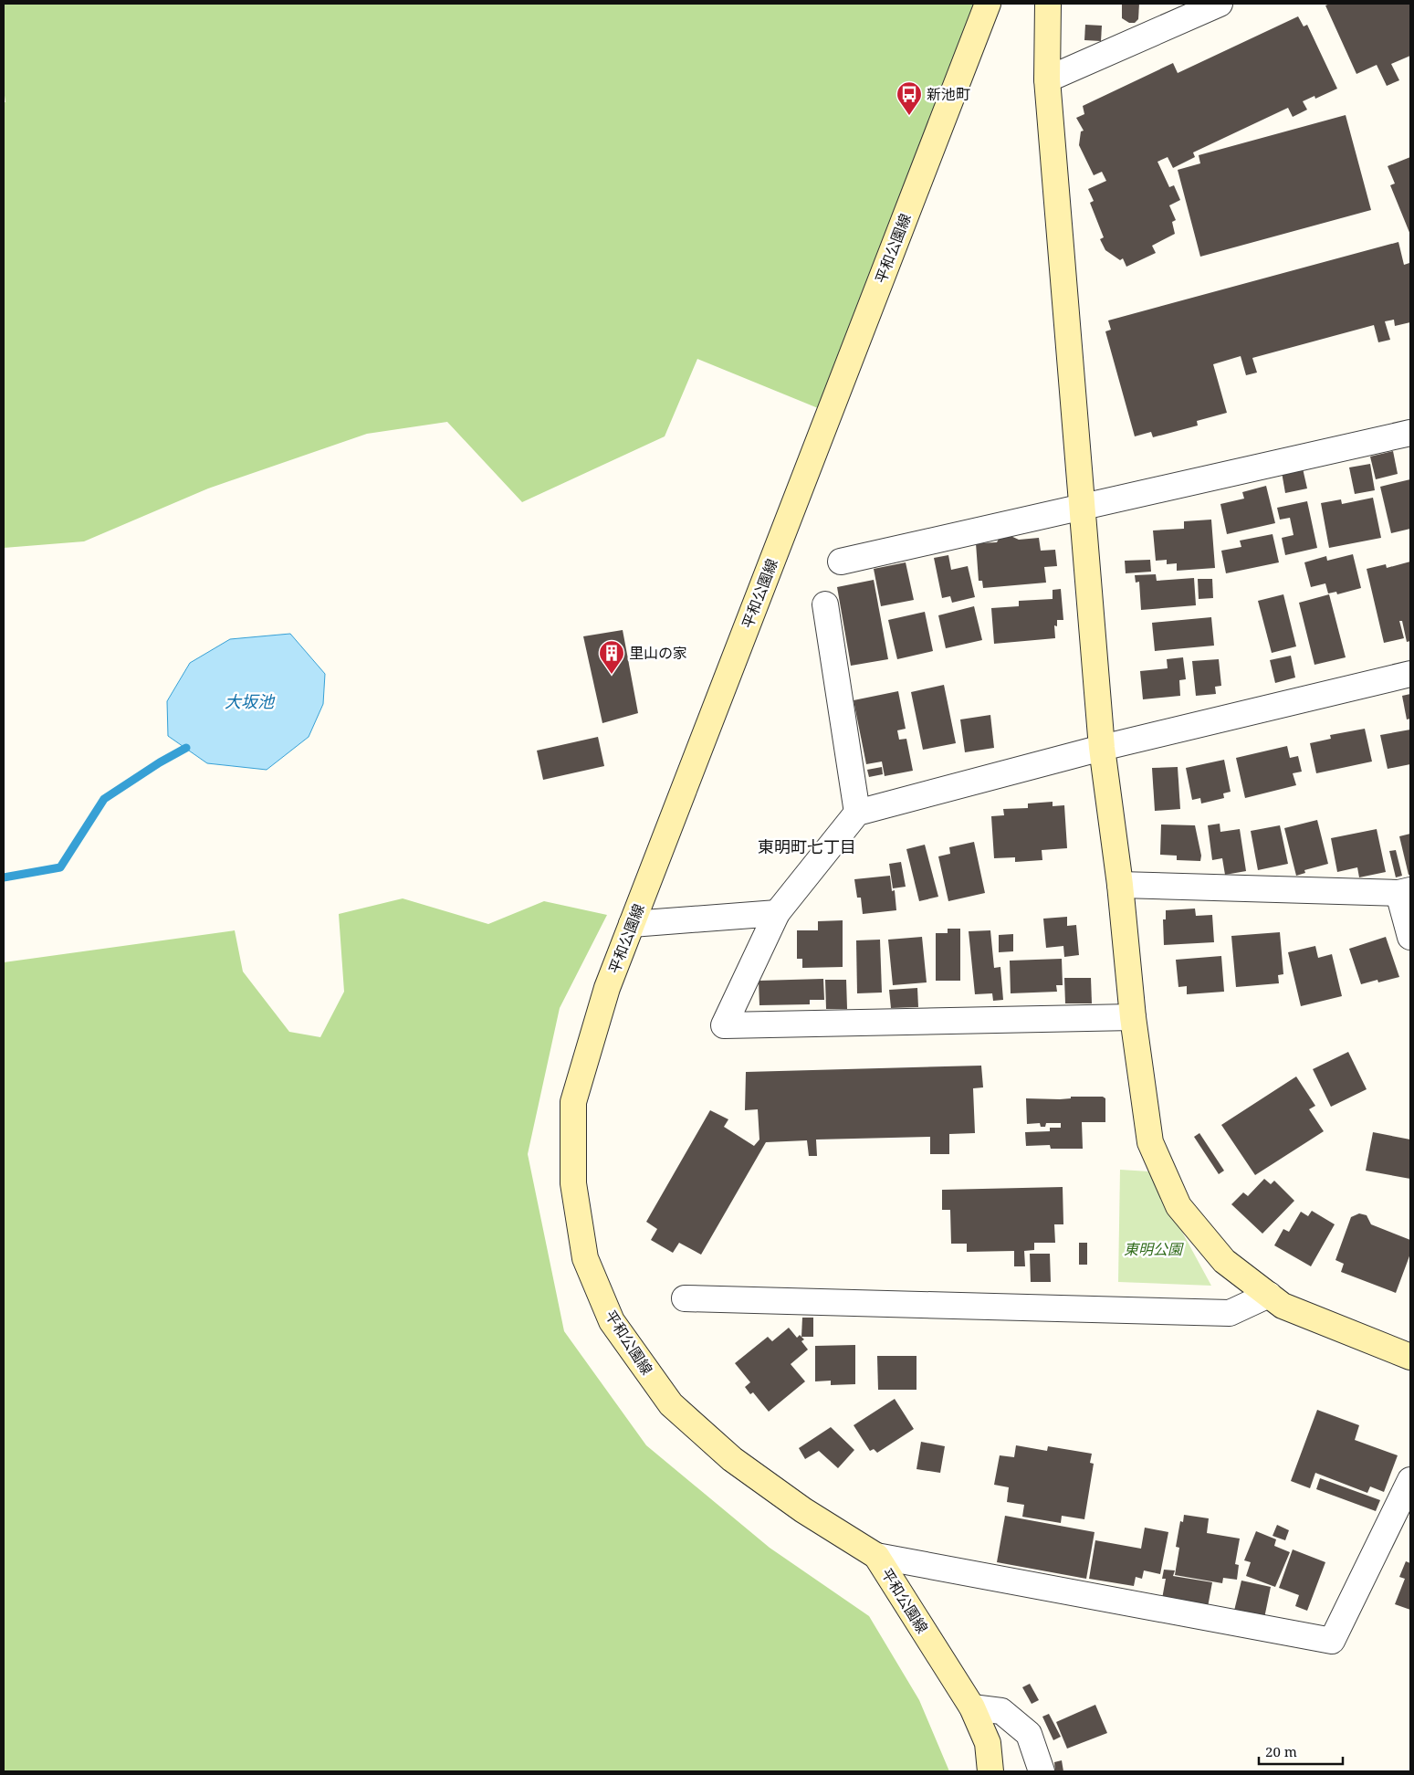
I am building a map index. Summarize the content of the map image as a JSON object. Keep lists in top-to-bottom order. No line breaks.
{"streets":{"street":["平和公園線"]},"districts":["東明町七丁目"],"water":["大坂池"],"parks":["東明公園"],"places":{"bus stop":["新池町"],"building":["里山の家"]},"scale_bar":"20 m"}
